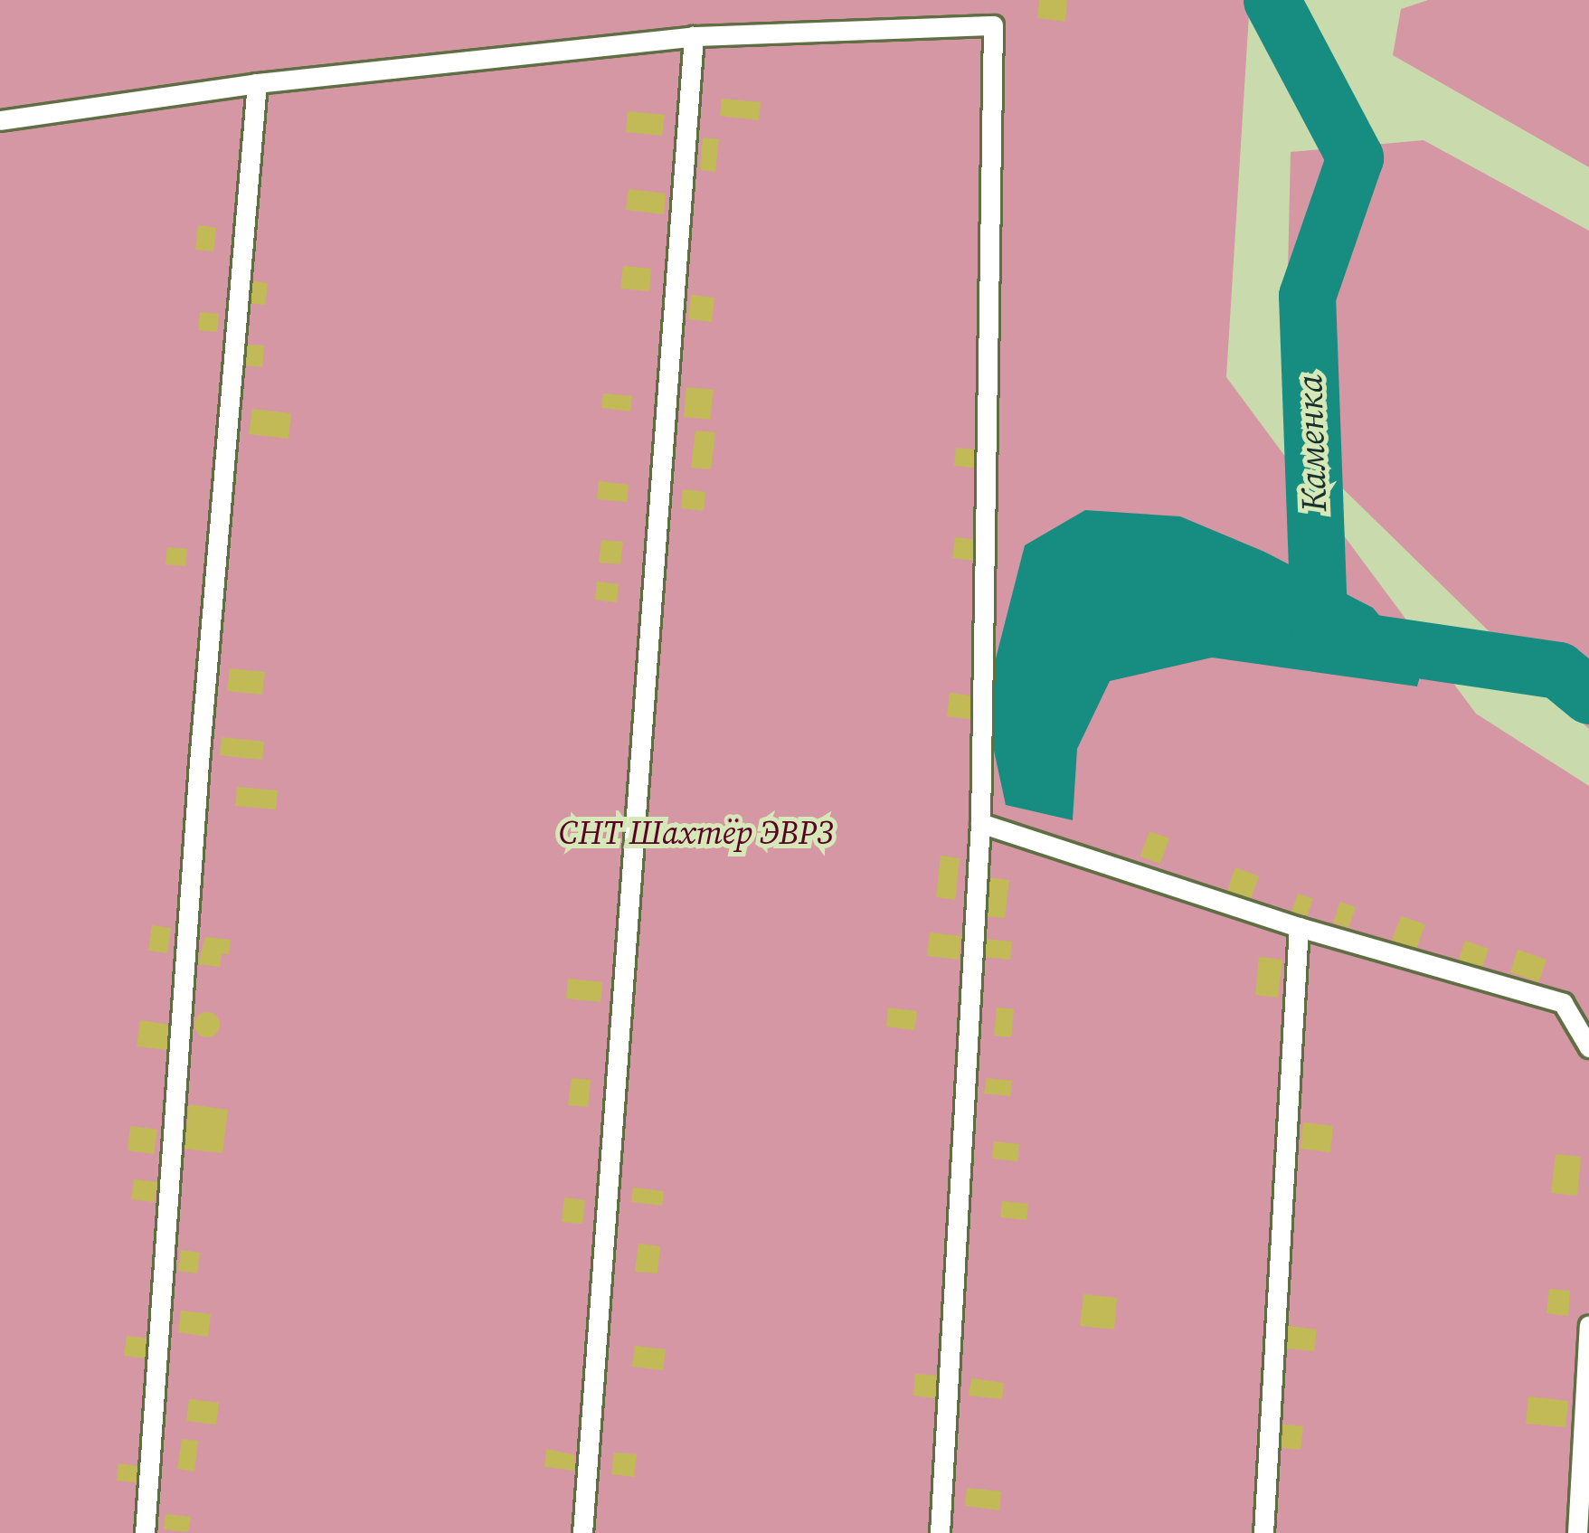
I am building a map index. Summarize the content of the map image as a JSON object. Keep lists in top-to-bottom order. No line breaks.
{"water":["Каменка"],"parks":["СНТ Шахтёр ЭВРЗ"]}
